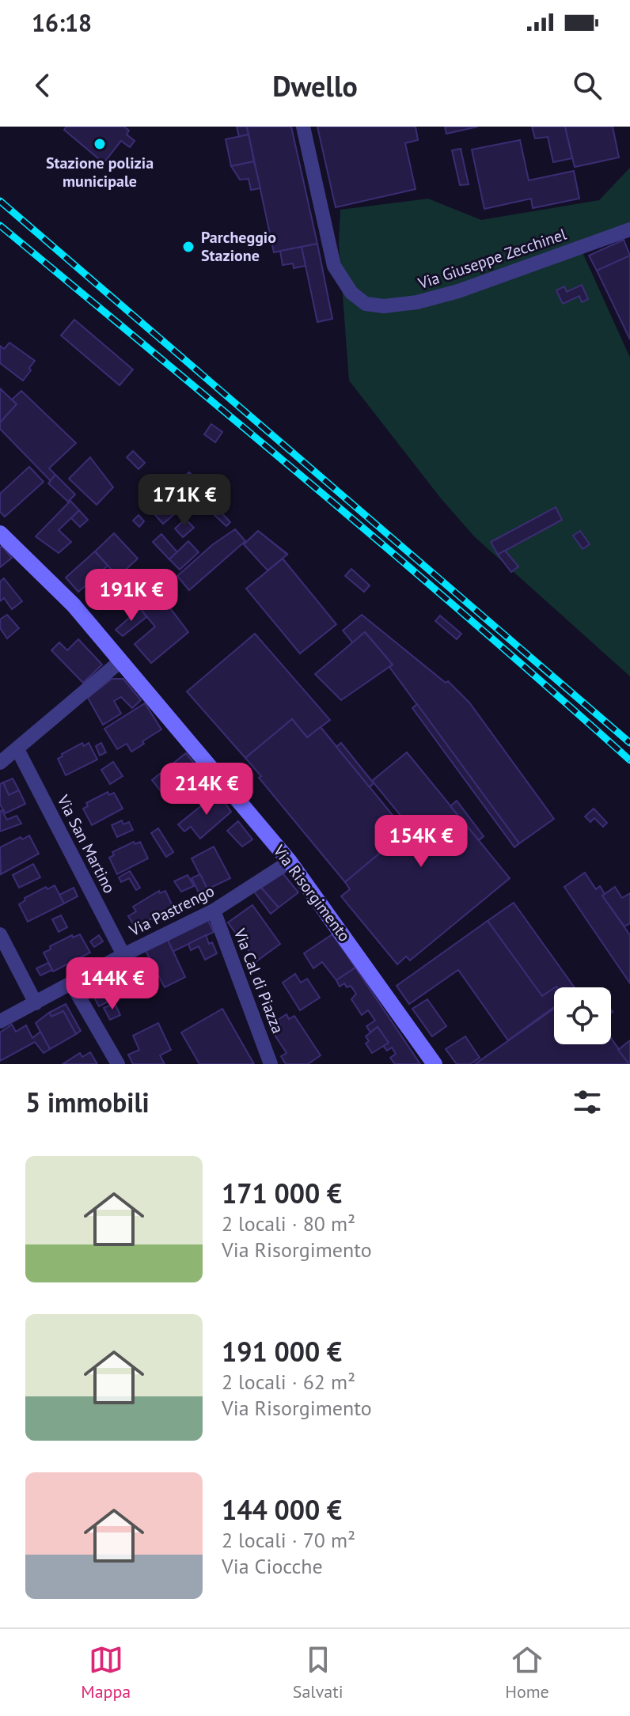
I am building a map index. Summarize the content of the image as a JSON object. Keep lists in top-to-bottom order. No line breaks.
{"streets":{"street":["Via Giuseppe Zecchinel","Via San Martino","Via Risorgimento","Via Pastrengo","Via Cal di Piazza"]},"crossings":[["Via San Martino","Via Pastrengo"],["Via Risorgimento","Via Pastrengo"],["Via Pastrengo","Via Cal di Piazza"]],"places":["Stazione polizia municipale","Parcheggio Stazione"],"page":{"status":"16:18","header":"Dwello","price":["171K €","191K €","214K €","154K €","144K €"],"heading":"5 immobili","list":[{"name":"171 000 €","note":"2 locali · 80 m² · Via Risorgimento"},{"name":"191 000 €","note":"2 locali · 62 m² · Via Risorgimento"},{"name":"144 000 €","note":"2 locali · 70 m² · Via Ciocche"}],"tabs":["Mappa","Salvati","Home"]}}
